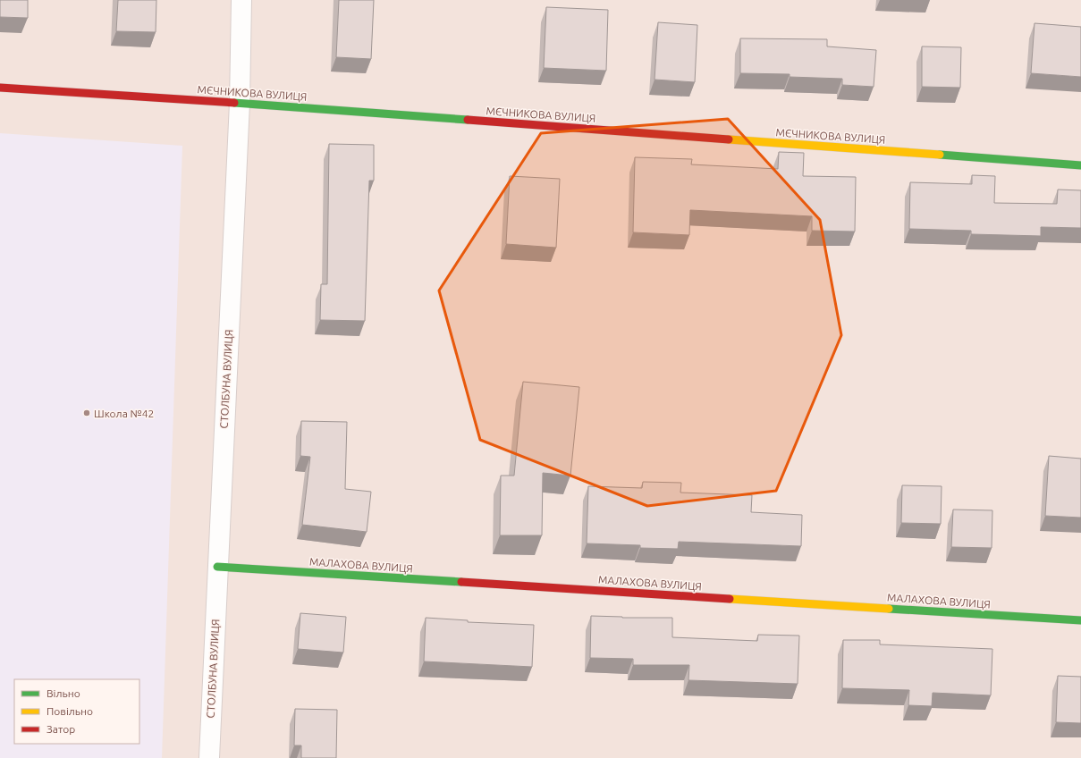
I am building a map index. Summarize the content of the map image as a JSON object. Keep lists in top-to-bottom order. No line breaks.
{"streets":{"street":["МЄЧНИКОВА ВУЛИЦЯ","СТОЛБУНА ВУЛИЦЯ","МАЛАХОВА ВУЛИЦЯ"]},"crossings":[["МЄЧНИКОВА ВУЛИЦЯ","СТОЛБУНА ВУЛИЦЯ"],["СТОЛБУНА ВУЛИЦЯ","МАЛАХОВА ВУЛИЦЯ"]],"places":["Школа №42"],"legend":["Вільно","Повільно","Затор"]}
